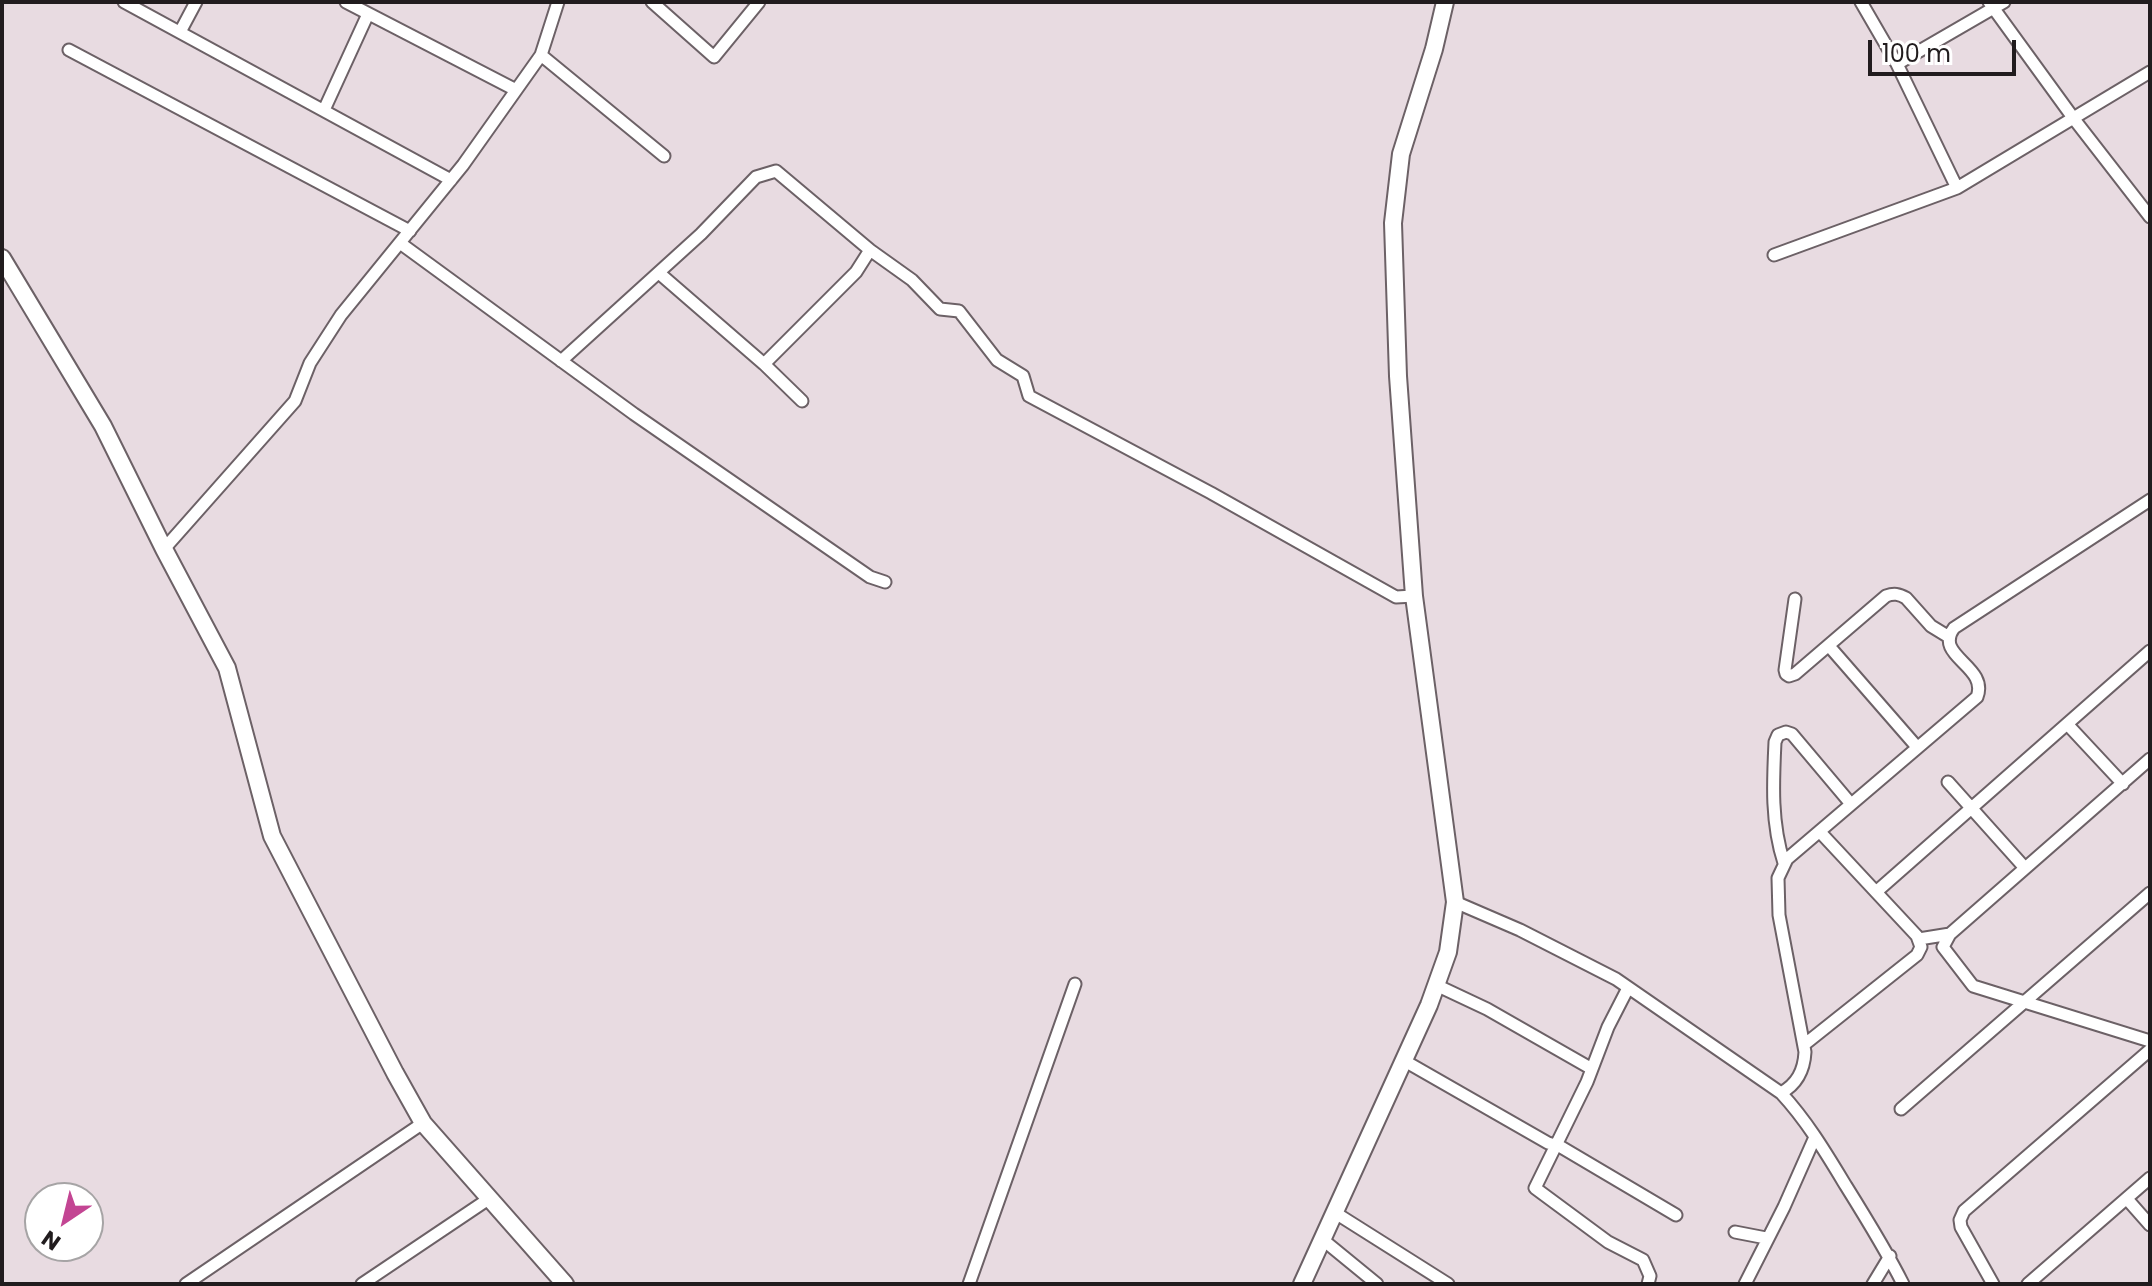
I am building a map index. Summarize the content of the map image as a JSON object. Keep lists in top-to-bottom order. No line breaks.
{"scale_bar":"100 m","north":"bottom left"}
